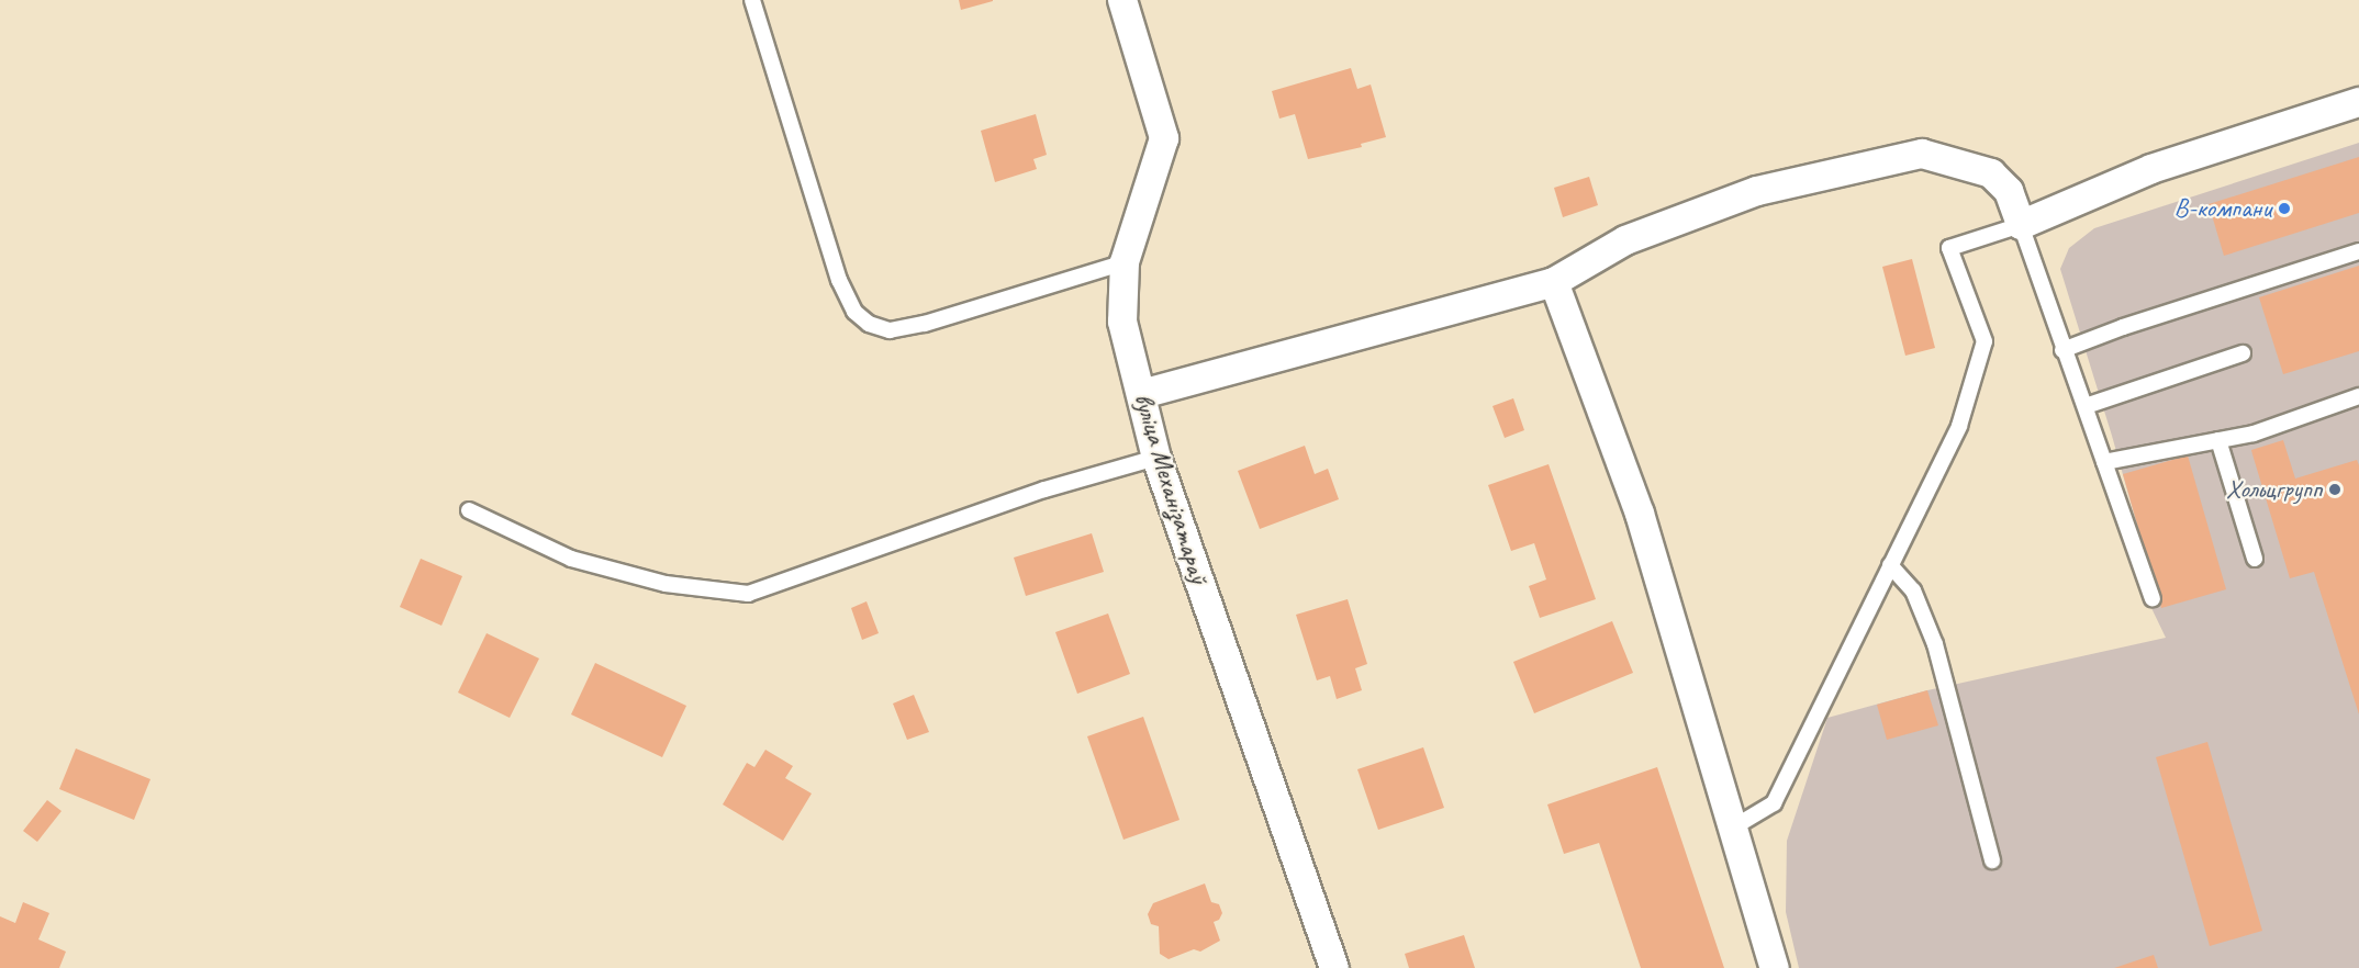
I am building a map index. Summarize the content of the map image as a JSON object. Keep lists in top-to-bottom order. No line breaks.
{"streets":{"street":["вуліца Механізатараў"]},"places":["В-компани","Хольцгрупп"]}
